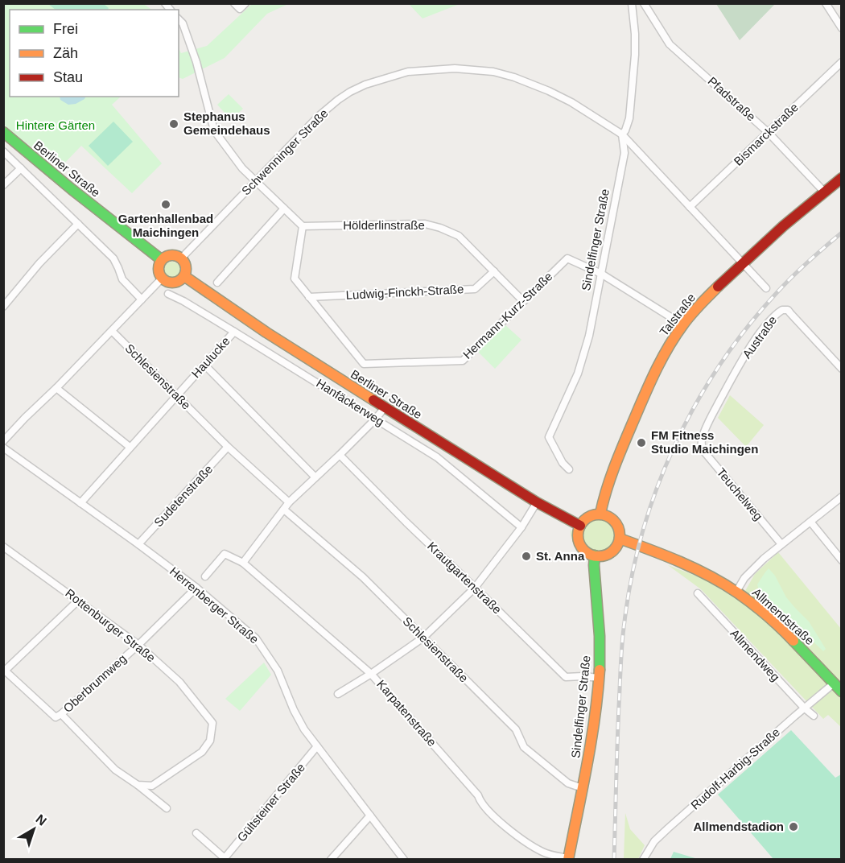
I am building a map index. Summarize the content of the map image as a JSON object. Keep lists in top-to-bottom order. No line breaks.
{"streets":{"main road":["Berliner Straße","Sindelfinger Straße","Talstraße","Allmendstraße"],"street":["Pfadstraße","Bismarckstraße","Schwenninger Straße","Hölderlinstraße","Ludwig-Finckh-Straße","Hermann-Kurz-Straße","Austraße","Haulucke","Schlesienstraße","Hanfäckerweg","Teuchelweg","Sudetenstraße","Krautgartenstraße","Herrenberger Straße","Rottenburger Straße","Allmendweg","Oberbrunnweg","Karpatenstraße","Rudolf-Harbig-Straße","Gültsteiner Straße"]},"crossings":[["Pfadstraße","Bismarckstraße"],["Pfadstraße","Talstraße"],["Schwenninger Straße","Berliner Straße"],["Schwenninger Straße","Sindelfinger Straße"],["Berliner Straße","Sindelfinger Straße"],["Berliner Straße","Talstraße"],["Berliner Straße","Allmendstraße"],["Hölderlinstraße","Ludwig-Finckh-Straße"],["Hölderlinstraße","Hermann-Kurz-Straße"],["Sindelfinger Straße","Talstraße"],["Sindelfinger Straße","Hermann-Kurz-Straße"],["Sindelfinger Straße","Schlesienstraße"],["Sindelfinger Straße","Krautgartenstraße"],["Sindelfinger Straße","Allmendstraße"],["Sindelfinger Straße","Karpatenstraße"],["Ludwig-Finckh-Straße","Hermann-Kurz-Straße"],["Talstraße","Hermann-Kurz-Straße"],["Talstraße","Allmendstraße"],["Austraße","Teuchelweg"],["Haulucke","Schlesienstraße"],["Haulucke","Hanfäckerweg"],["Haulucke","Herrenberger Straße"],["Schlesienstraße","Sudetenstraße"],["Sudetenstraße","Herrenberger Straße"],["Herrenberger Straße","Oberbrunnweg"],["Herrenberger Straße","Gültsteiner Straße"],["Allmendstraße","Rudolf-Harbig-Straße"],["Rottenburger Straße","Oberbrunnweg"],["Allmendweg","Rudolf-Harbig-Straße"]],"parks":["Hintere Gärten"],"places":["Stephanus Gemeindehaus","Gartenhallenbad Maichingen","FM Fitness Studio Maichingen","St. Anna","Allmendstadion"],"legend":["Frei","Zäh","Stau"],"north":"top right"}
